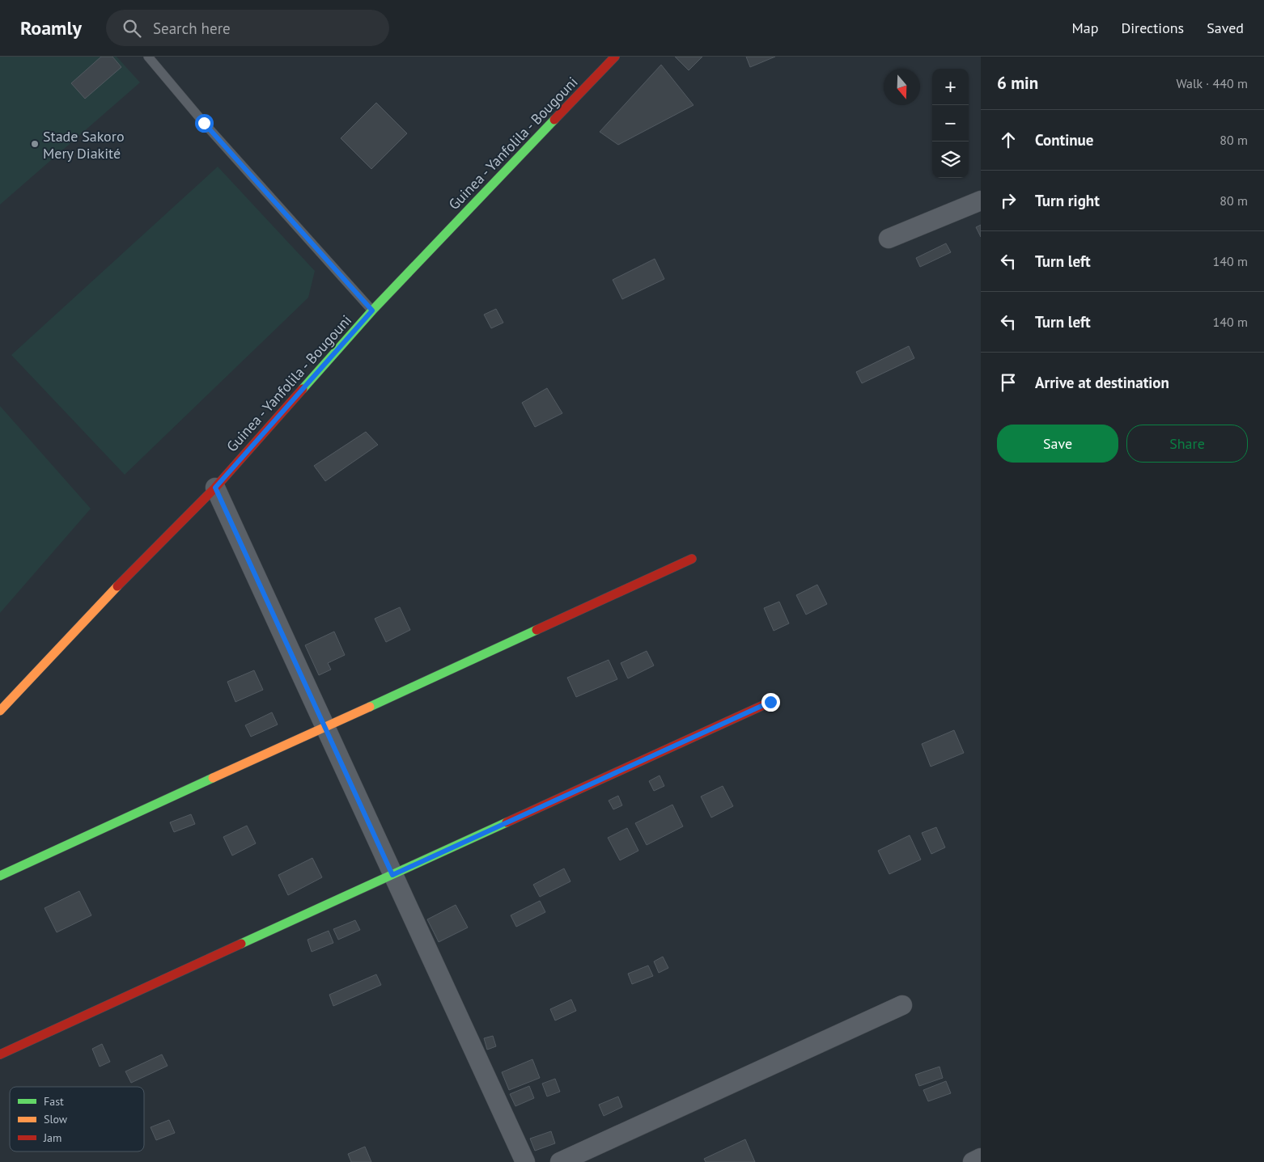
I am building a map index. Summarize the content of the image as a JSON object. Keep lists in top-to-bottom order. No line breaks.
{"streets":{"street":["Guinea - Yanfolila - Bougouni"]},"places":["Stade Sakoro Mery Diakité"],"legend":["Fast","Slow","Jam"],"north":"bottom","page":{"header":"Roamly","search":"Search here","nav":["Map","Directions","Saved"],"heading":["6 min","Walk · 440 m"],"map_buttons":["+","−"],"list":[["Continue","80 m"],["Turn right","80 m"],["Turn left","140 m"],["Turn left","140 m"],"Arrive at destination"],"buttons":["Save","Share"]}}
